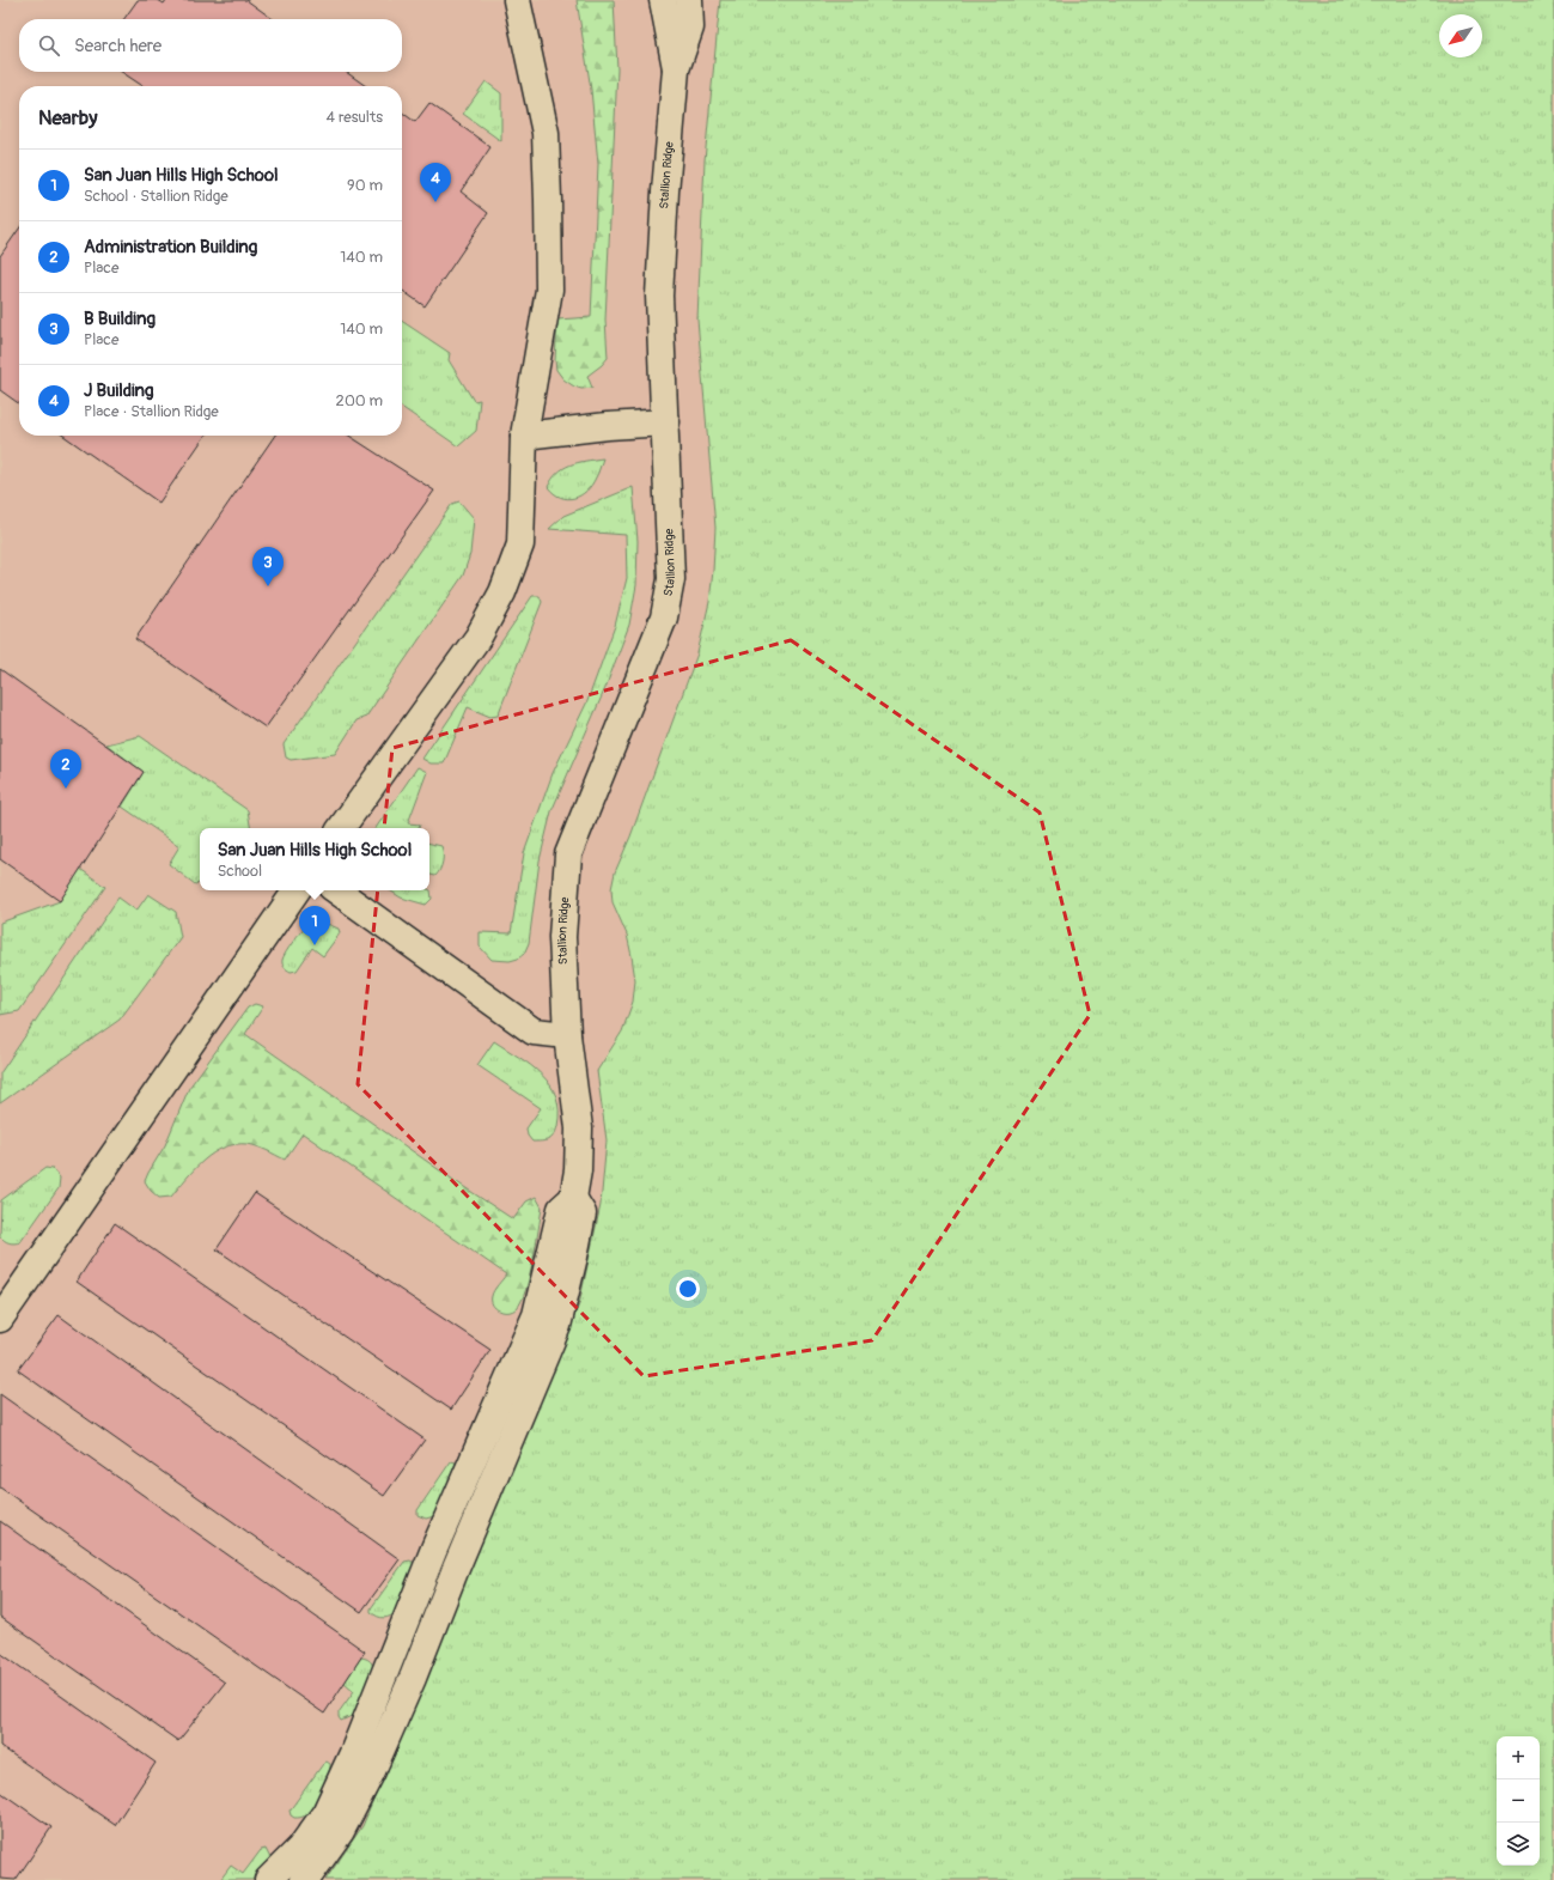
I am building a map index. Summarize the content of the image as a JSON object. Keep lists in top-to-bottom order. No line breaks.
{"streets":{"street":["Stallion Ridge"]},"north":"bottom left","page":{"search":"Search here","heading":["Nearby","4 results"],"list":[{"mark":"1","name":"San Juan Hills High School","note":"School · Stallion Ridge","value":"90 m"},{"mark":"2","name":"Administration Building","note":"Place","value":"140 m"},{"mark":"3","name":"B Building","note":"Place","value":"140 m"},{"mark":"4","name":"J Building","note":"Place · Stallion Ridge","value":"200 m"}],"pins":["4","3","2","1"],"popup":["San Juan Hills High School","School"],"map_buttons":["+","−"]}}
